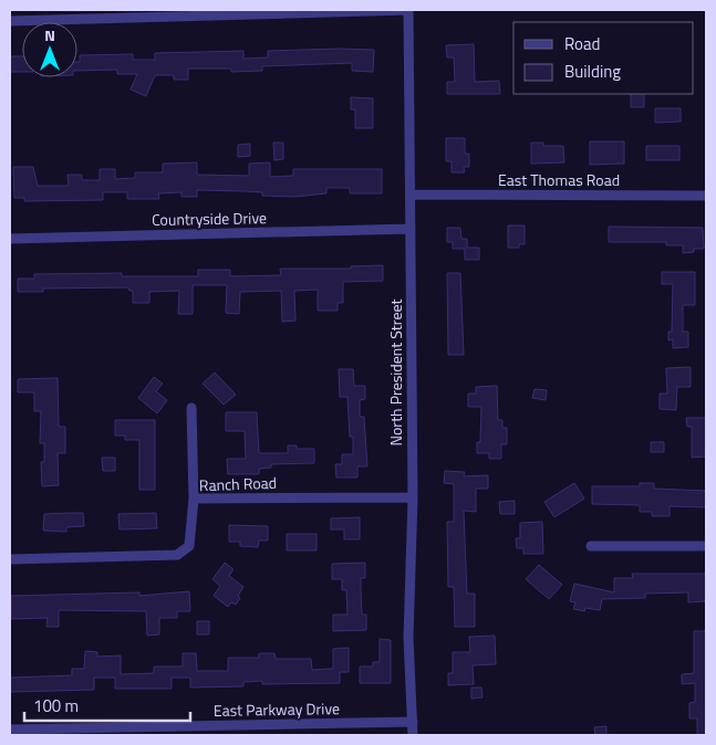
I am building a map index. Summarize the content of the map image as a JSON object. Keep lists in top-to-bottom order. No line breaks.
{"streets":{"street":["East Thomas Road","Countryside Drive","North President Street","Ranch Road","East Parkway Drive"]},"crossings":[["East Thomas Road","North President Street"],["Countryside Drive","North President Street"],["North President Street","Ranch Road"],["North President Street","East Parkway Drive"]],"legend":["Road","Building"],"scale_bar":"100 m","north":"top"}
